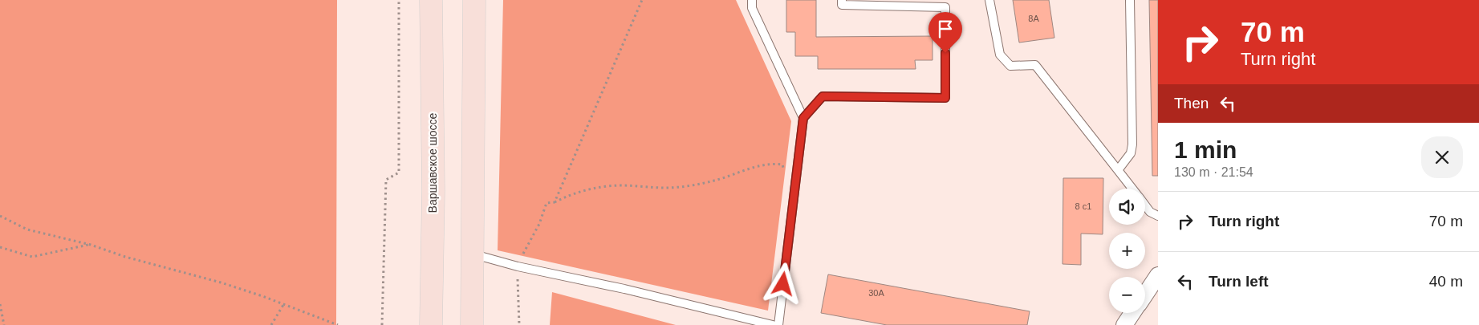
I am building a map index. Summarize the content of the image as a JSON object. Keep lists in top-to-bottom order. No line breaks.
{"streets":{"main road":["Варшавское шоссе"]},"house_numbers":["8А","8 с1","30А"],"page":{"turn":["70 m","Turn right"],"then":"Then","heading":["1 min","130 m · 21:54"],"map_buttons":["+","−"],"list":[{"name":"Turn right","value":"70 m"},{"name":"Turn left","value":"40 m"}]}}
